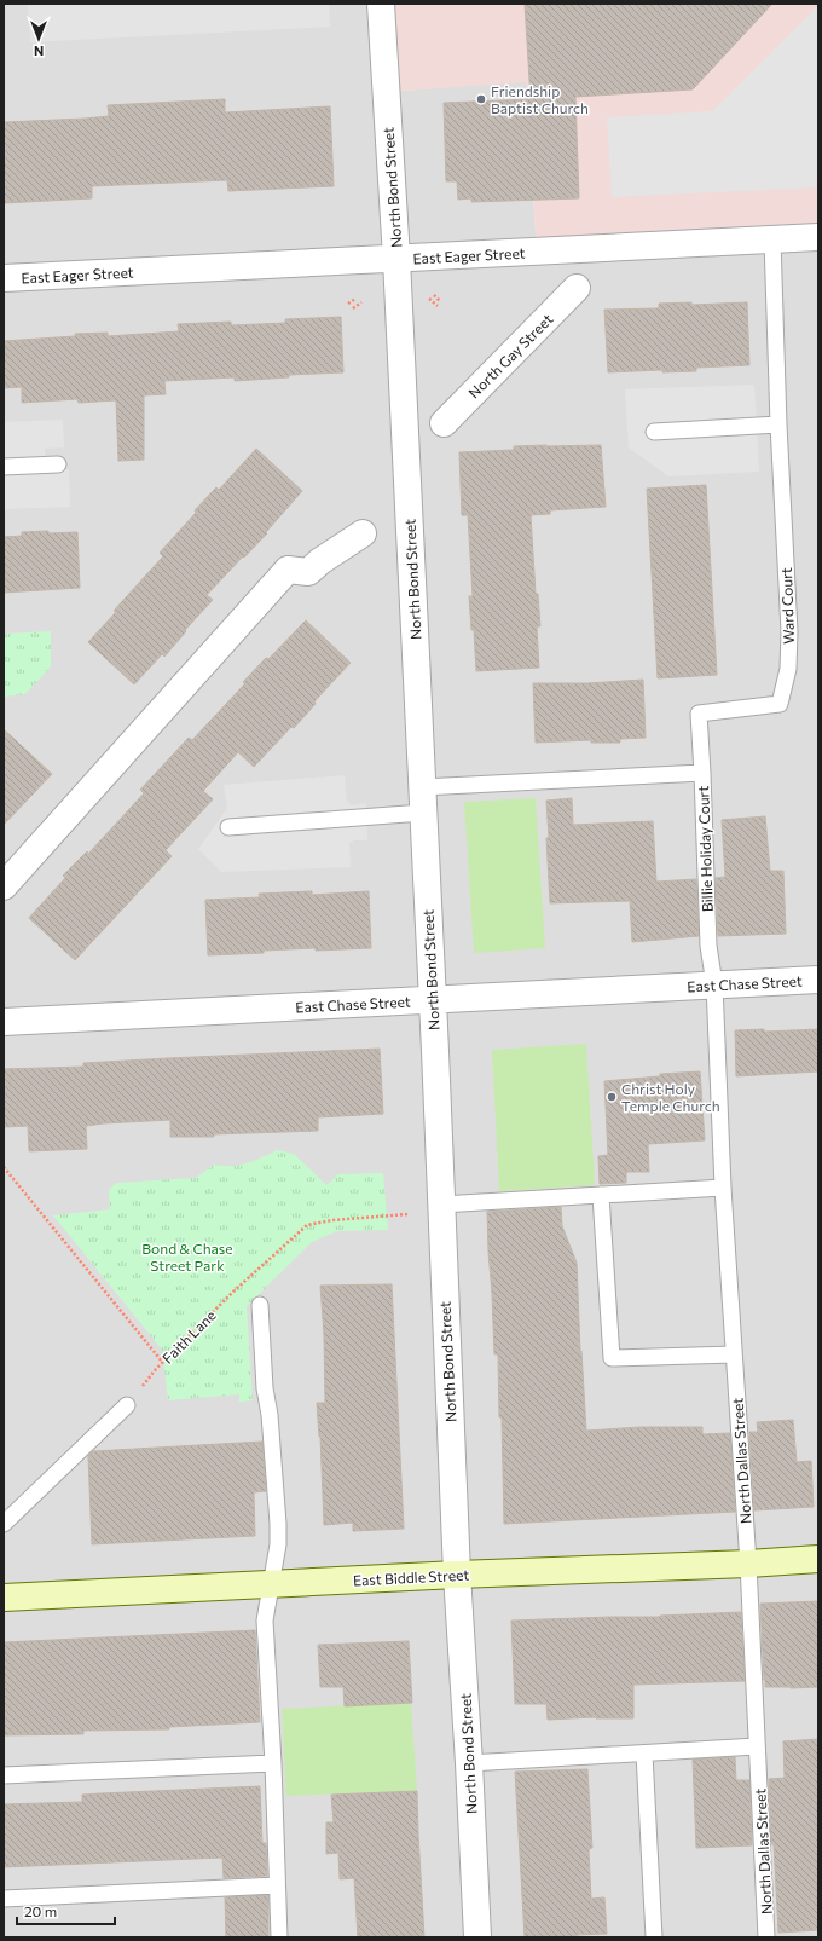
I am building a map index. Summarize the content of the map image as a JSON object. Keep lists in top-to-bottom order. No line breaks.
{"streets":{"main road":["East Biddle Street"],"street":["North Bond Street","East Eager Street","North Gay Street","East Chase Street"],"lane":["Ward Court","Billie Holiday Court","North Dallas Street"],"path":["Faith Lane"]},"crossings":[["North Bond Street","East Eager Street"],["North Bond Street","East Chase Street"],["North Bond Street","East Biddle Street"],["East Eager Street","Ward Court"],["Ward Court","Billie Holiday Court"],["Billie Holiday Court","East Chase Street"],["Billie Holiday Court","North Dallas Street"],["East Chase Street","North Dallas Street"],["North Dallas Street","East Biddle Street"]],"parks":["Bond & Chase Street Park"],"places":["Friendship Baptist Church","Christ Holy Temple Church"],"scale_bar":"20 m","north":"bottom"}
